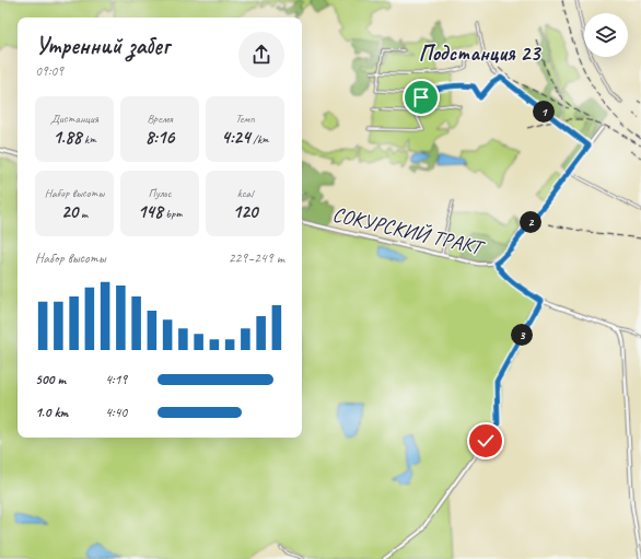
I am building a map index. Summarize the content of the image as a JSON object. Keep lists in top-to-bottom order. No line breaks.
{"streets":{"street":["СОКУРСКИЙ ТРАКТ"]},"districts":["Подстанция 23"],"page":{"heading":["Утренний забег","09:09"],"stats":[["Дистанция","1.88 km"],["Время","8:16"],["Темп","4:24 /km"],["Набор высоты","20 m"],["Пульс","148 bpm"],["kcal","120"]],"pins":["1","2","3"],"chart":["Набор высоты","229–249 m"],"list":[{"name":"500 m","note":"4:19"},{"name":"1.0 km","note":"4:40"}]}}
